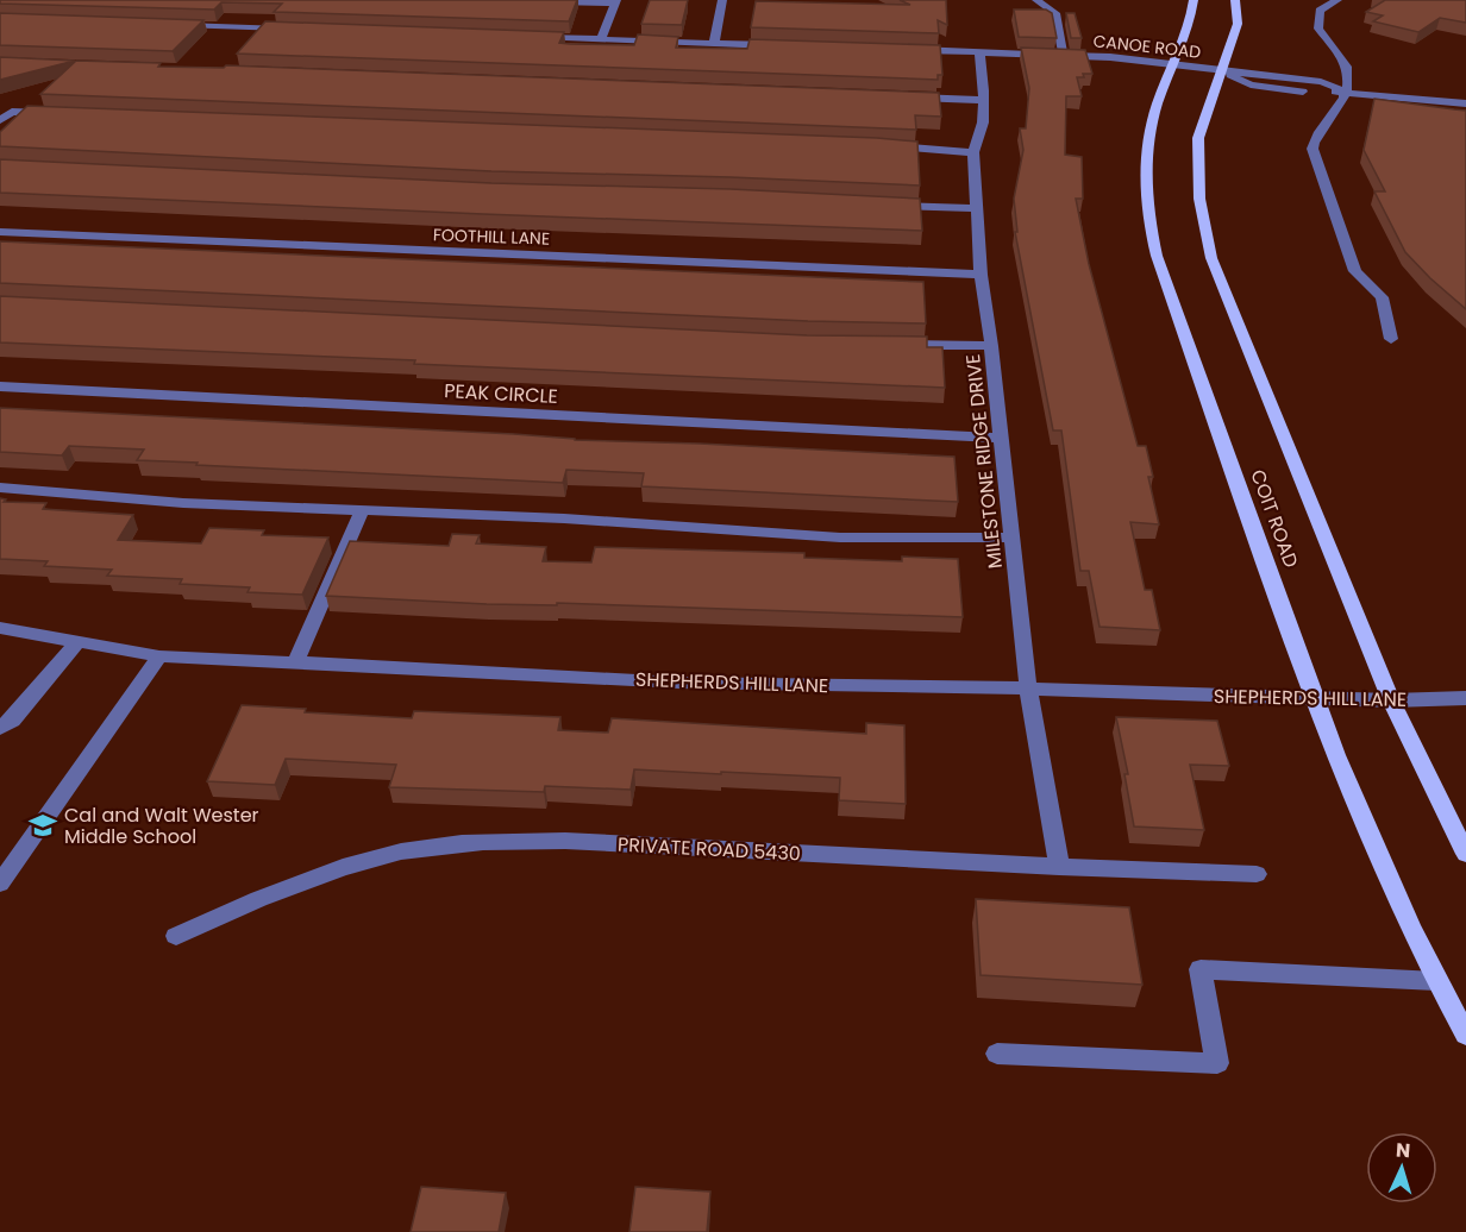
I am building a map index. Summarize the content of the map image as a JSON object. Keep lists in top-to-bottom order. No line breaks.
{"streets":{"main road":["COIT ROAD"],"street":["CANOE ROAD","FOOTHILL LANE","PEAK CIRCLE","MILESTONE RIDGE DRIVE","SHEPHERDS HILL LANE","PRIVATE ROAD 5430"]},"crossings":[["CANOE ROAD","MILESTONE RIDGE DRIVE"],["CANOE ROAD","COIT ROAD"],["FOOTHILL LANE","MILESTONE RIDGE DRIVE"],["PEAK CIRCLE","MILESTONE RIDGE DRIVE"],["MILESTONE RIDGE DRIVE","SHEPHERDS HILL LANE"],["MILESTONE RIDGE DRIVE","PRIVATE ROAD 5430"],["COIT ROAD","SHEPHERDS HILL LANE"]],"places":{"school or university":["Cal and Walt Wester Middle School"]},"north":"top"}
